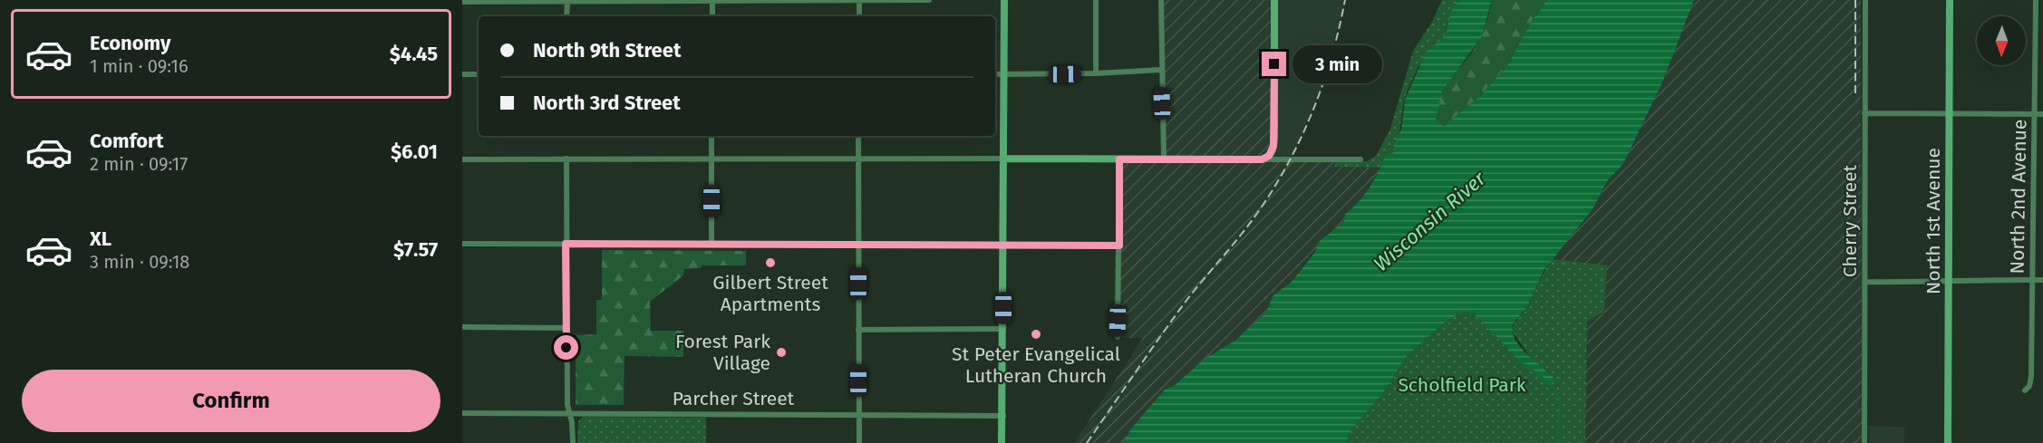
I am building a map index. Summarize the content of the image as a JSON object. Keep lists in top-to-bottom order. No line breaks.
{"streets":{"street":["North 2nd Avenue","Cherry Street","North 1st Avenue","Parcher Street"]},"water":["Wisconsin River"],"parks":["Scholfield Park"],"places":["Gilbert Street Apartments","St Peter Evangelical Lutheran Church","Forest Park Village"],"north":"bottom","page":{"list":[{"name":"Economy","note":"1 min · 09:16","value":"$4.45"},{"name":"Comfort","note":"2 min · 09:17","value":"$6.01"},{"name":"XL","note":"3 min · 09:18","value":"$7.57"}],"banner":["North 9th Street","North 3rd Street"],"bubble":"3 min","buttons":"Confirm"}}
